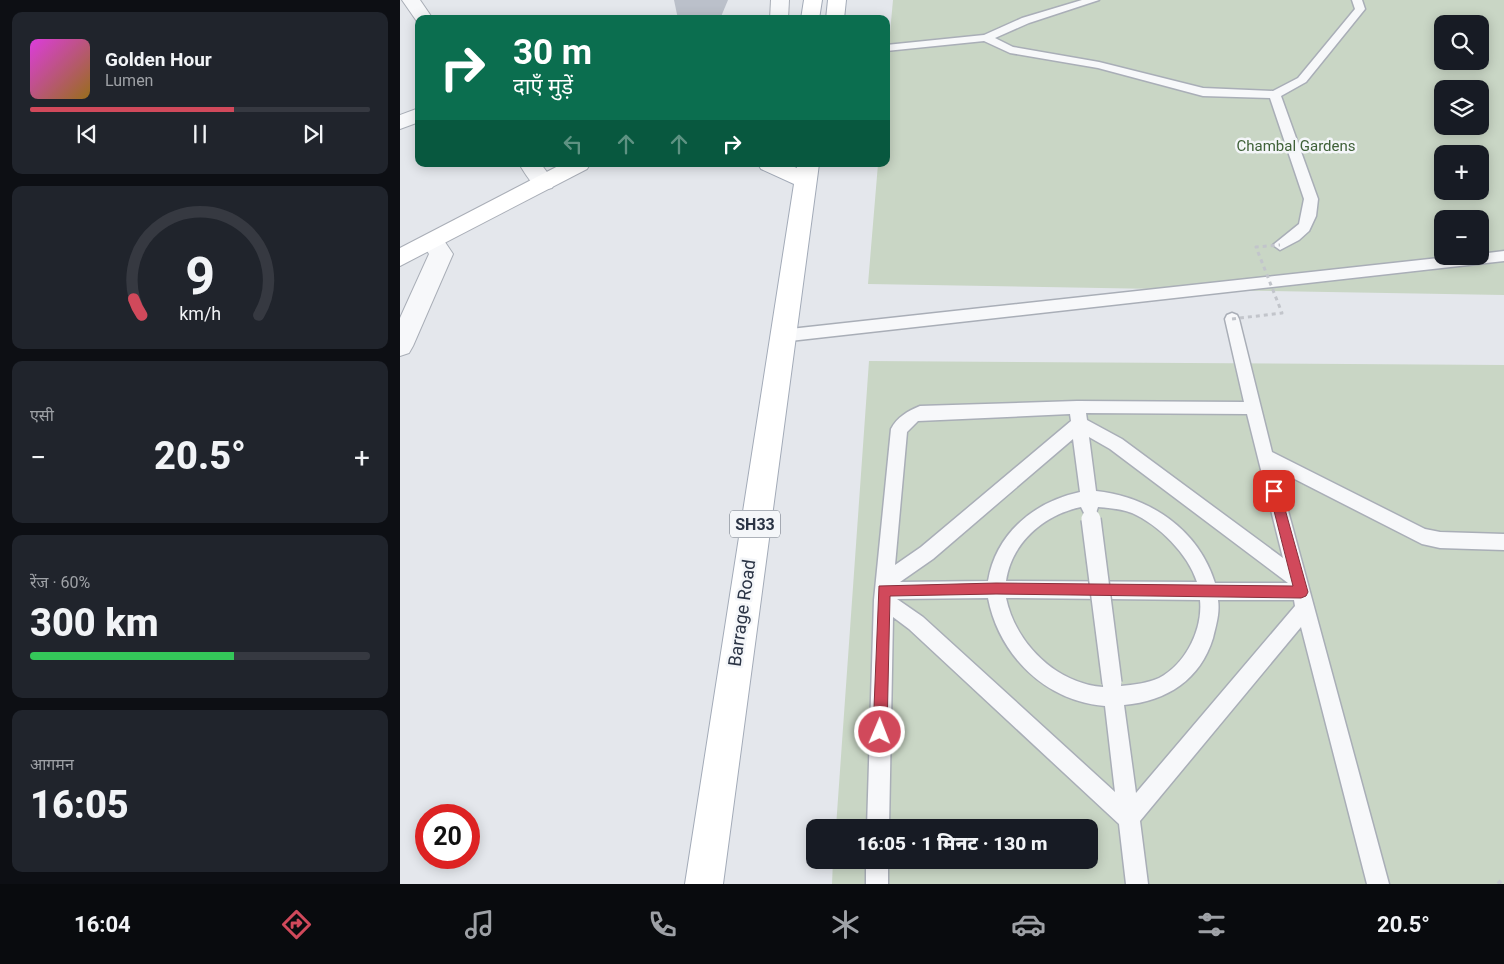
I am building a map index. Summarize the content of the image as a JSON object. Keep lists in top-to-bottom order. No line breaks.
{"streets":{"main road":["SH33","Barrage Road"]},"parks":["Chambal Gardens"],"page":{"map_buttons":["+","−"],"turn":["30 m","दाएँ मुड़ें"],"song":["Golden Hour","Lumen"],"tile":["एसी",["रेंज · 60%","300 km"],["आगमन","16:05"]],"heat":["−","20.5°","+"],"limit":"20","trip":"16:05 · 1 मिनट · 130 m","tabs":["16:04","20.5°"],"gauge":["9","km/h"]}}
